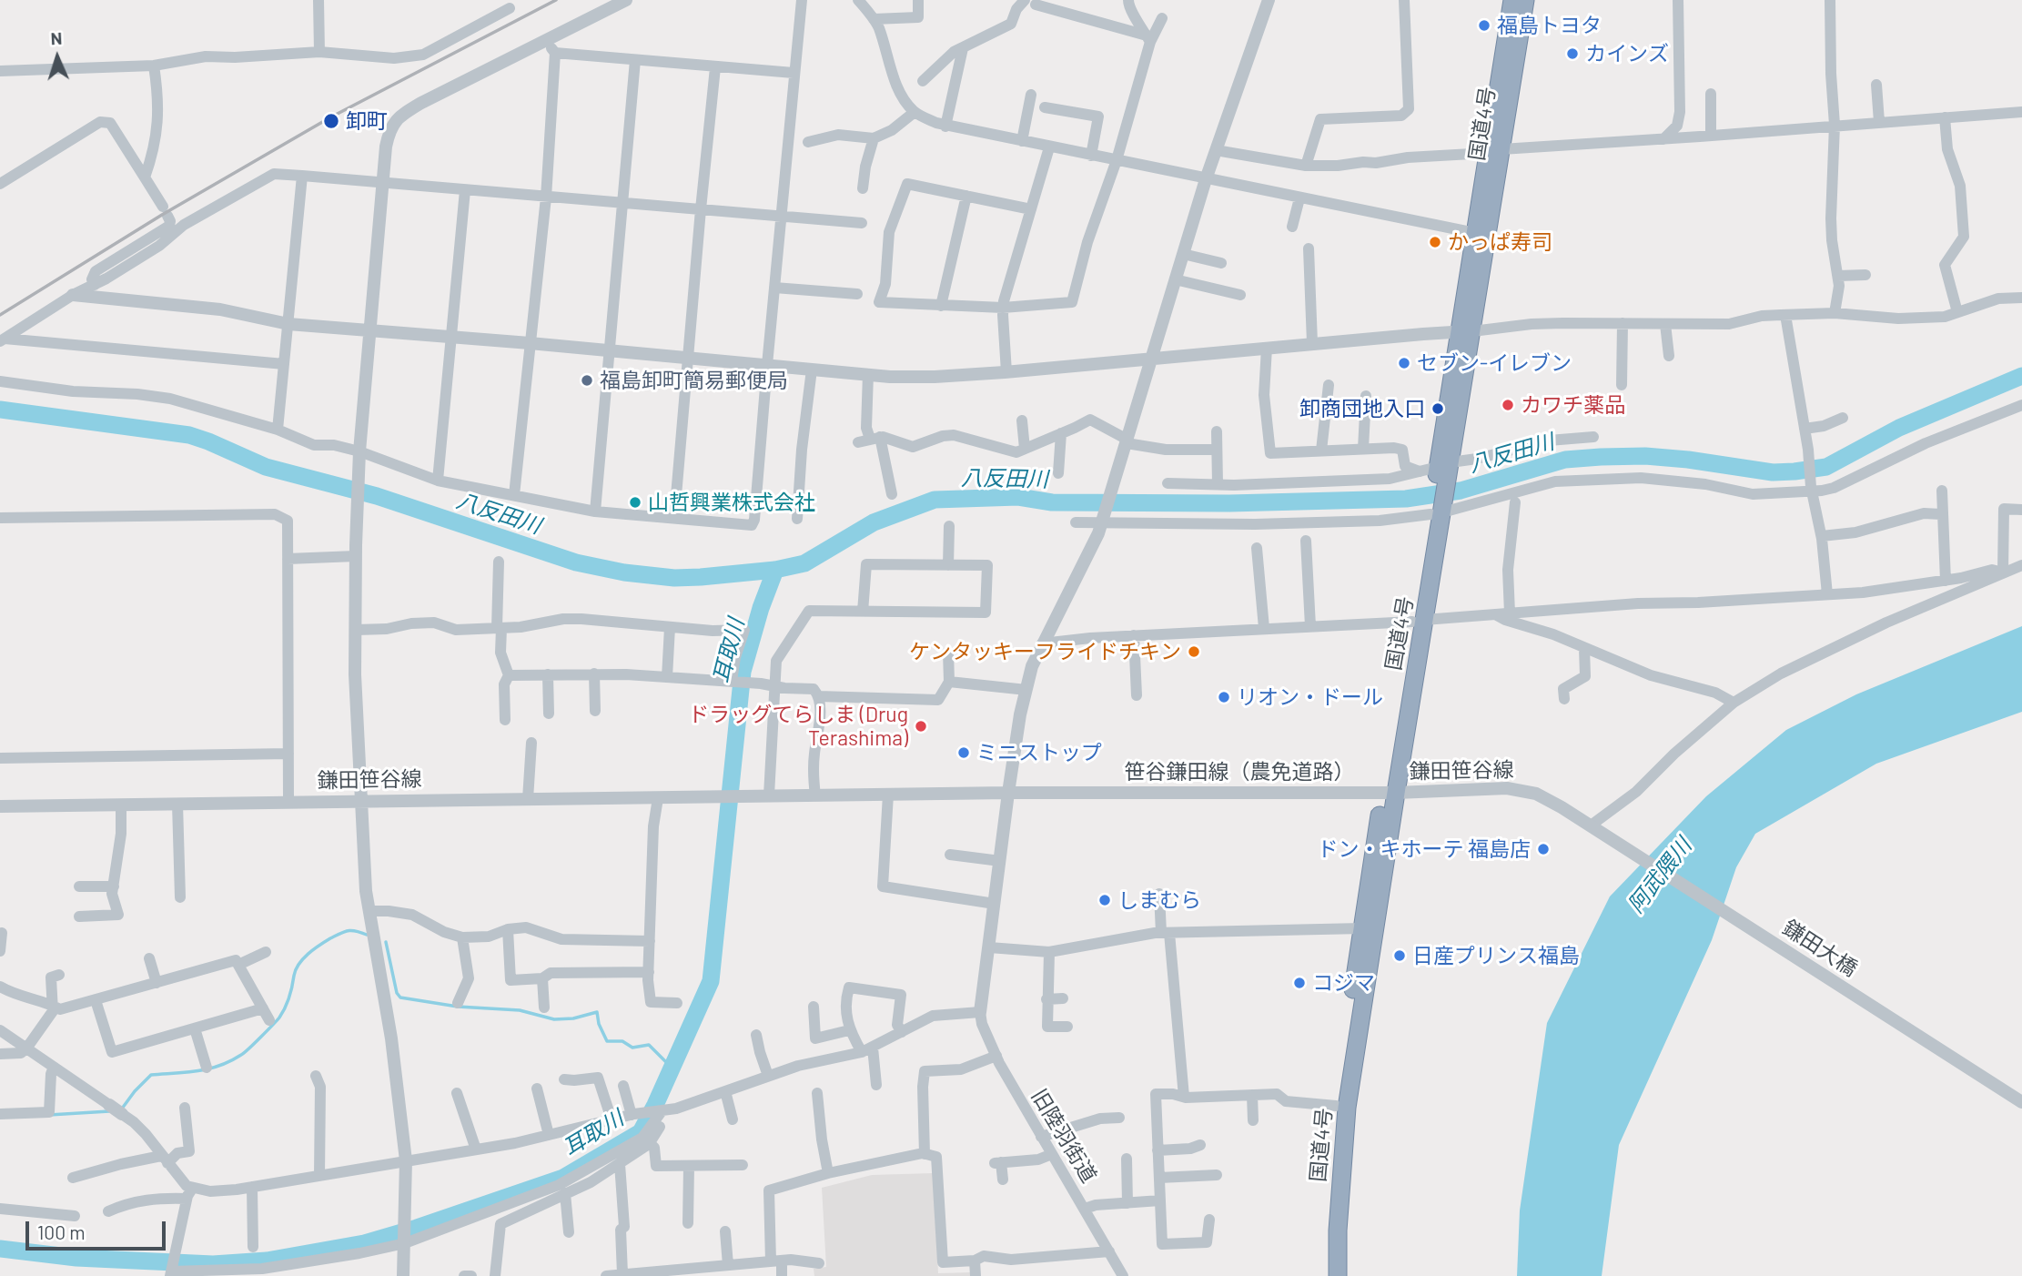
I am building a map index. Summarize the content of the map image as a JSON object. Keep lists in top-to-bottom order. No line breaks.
{"streets":{"highway":["国道4号"],"street":["鎌田笹谷線","笹谷鎌田線（農免道路）","鎌田大橋","旧陸羽街道"]},"crossings":[["国道4号","鎌田笹谷線"],["国道4号","笹谷鎌田線（農免道路）"],["鎌田笹谷線","笹谷鎌田線（農免道路）"],["鎌田笹谷線","鎌田大橋"]],"water":["八反田川","耳取川","阿武隈川"],"places":["福島トヨタ","カインズ","卸町","かっぱ寿司","セブン-イレブン","福島卸町簡易郵便局","カワチ薬品","卸商団地入口","山哲興業株式会社","ケンタッキーフライドチキン","リオン・ドール","ドラッグてらしま (Drug Terashima)","ミニストップ","ドン・キホーテ 福島店","しまむら","日産プリンス福島","コジマ"],"scale_bar":"100 m","north":"top"}
